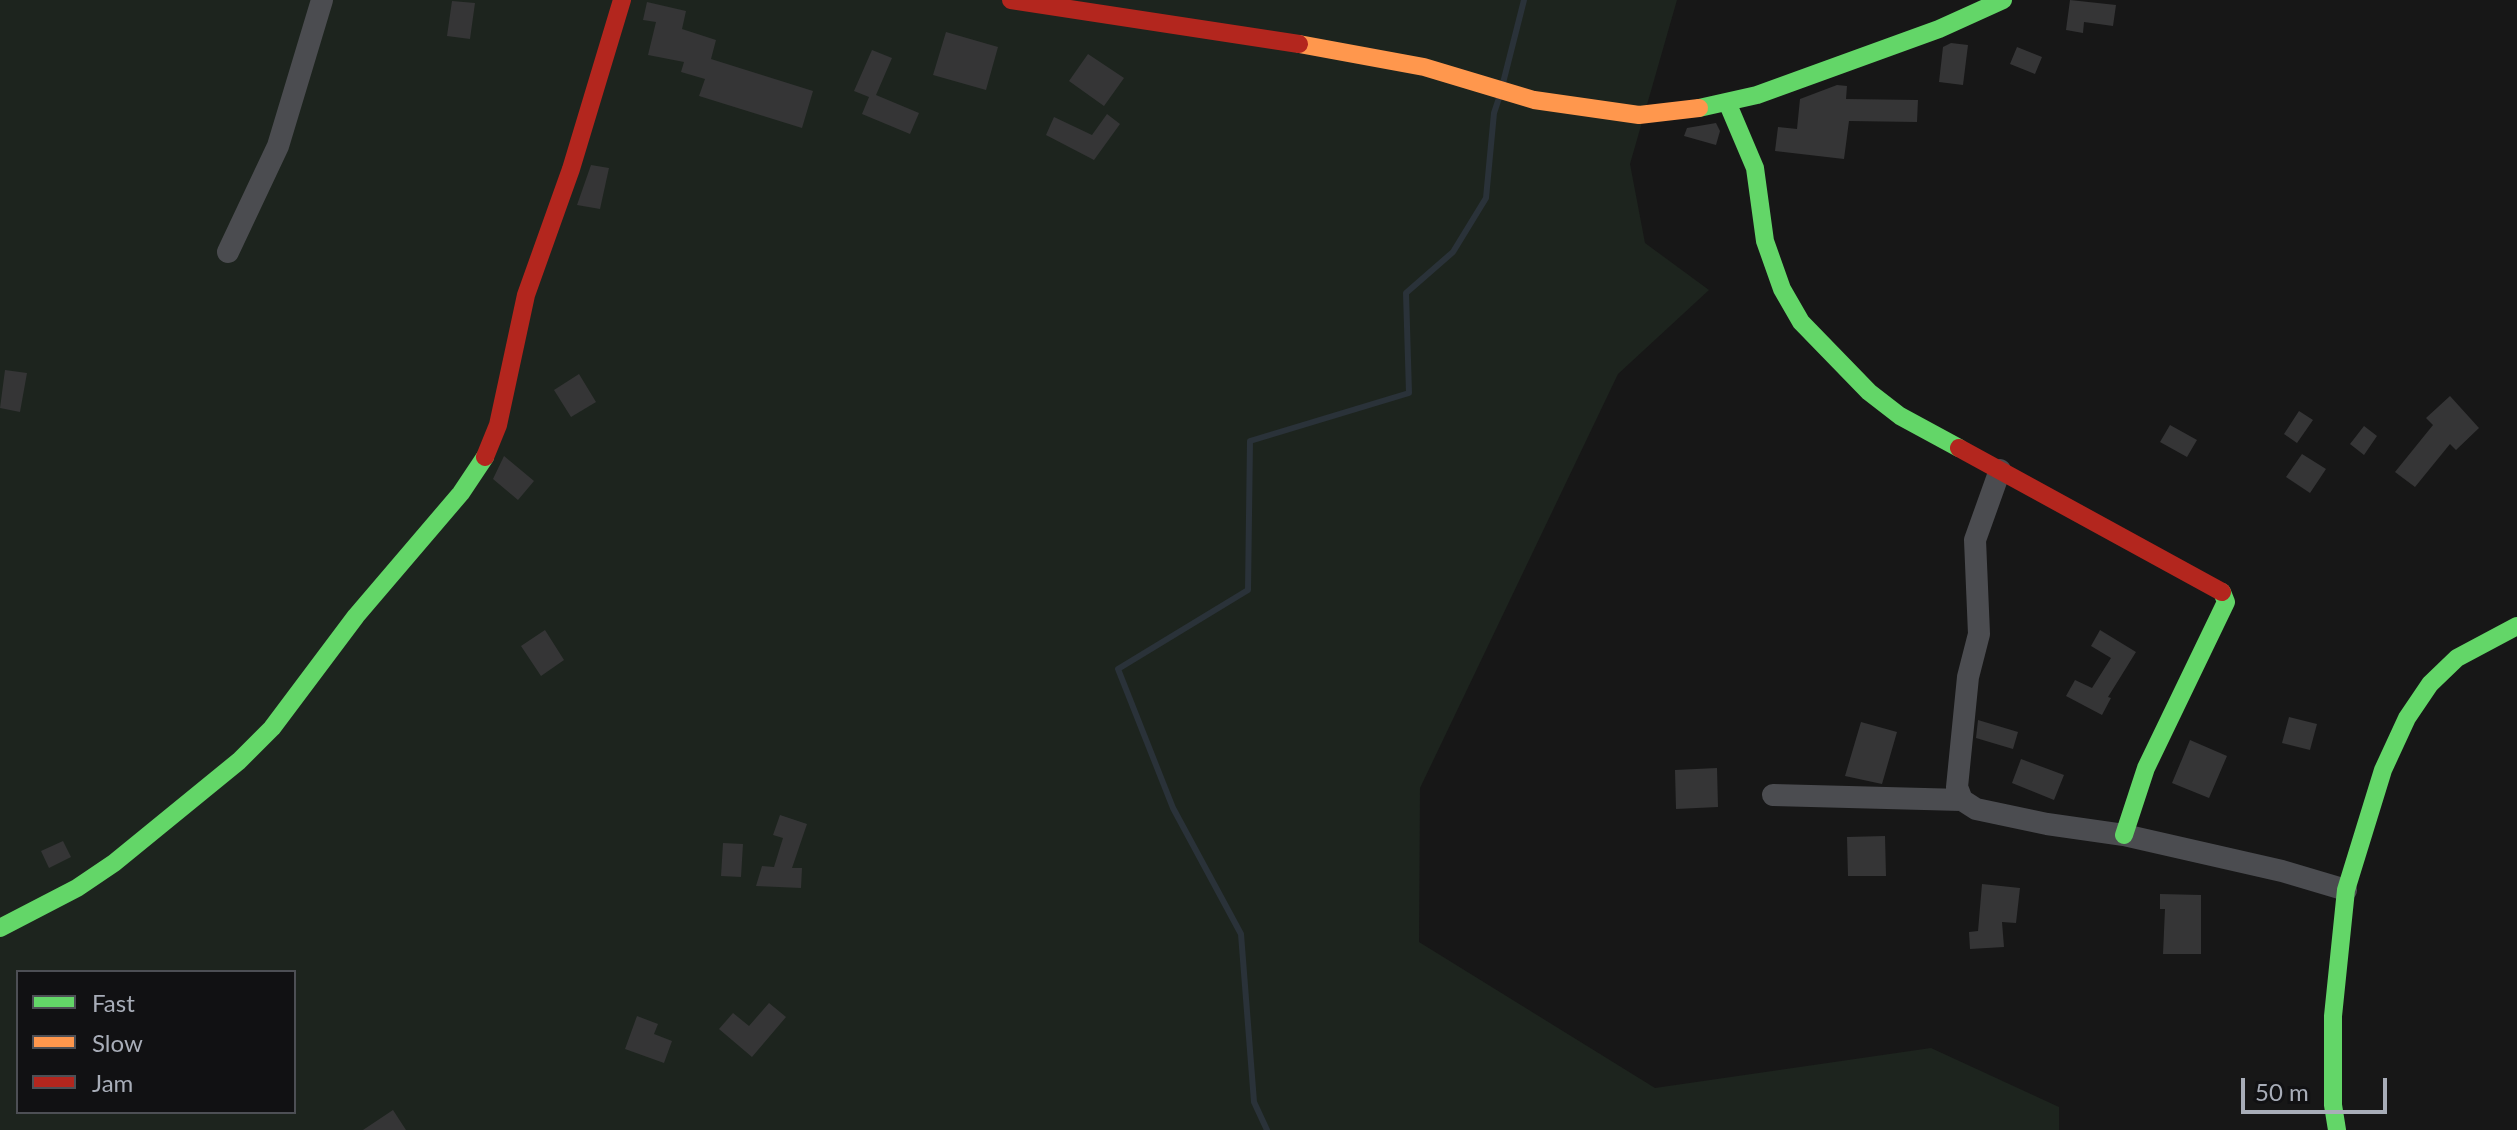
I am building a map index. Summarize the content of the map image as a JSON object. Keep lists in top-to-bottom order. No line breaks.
{"legend":["Fast","Slow","Jam"],"scale_bar":"50 m"}
